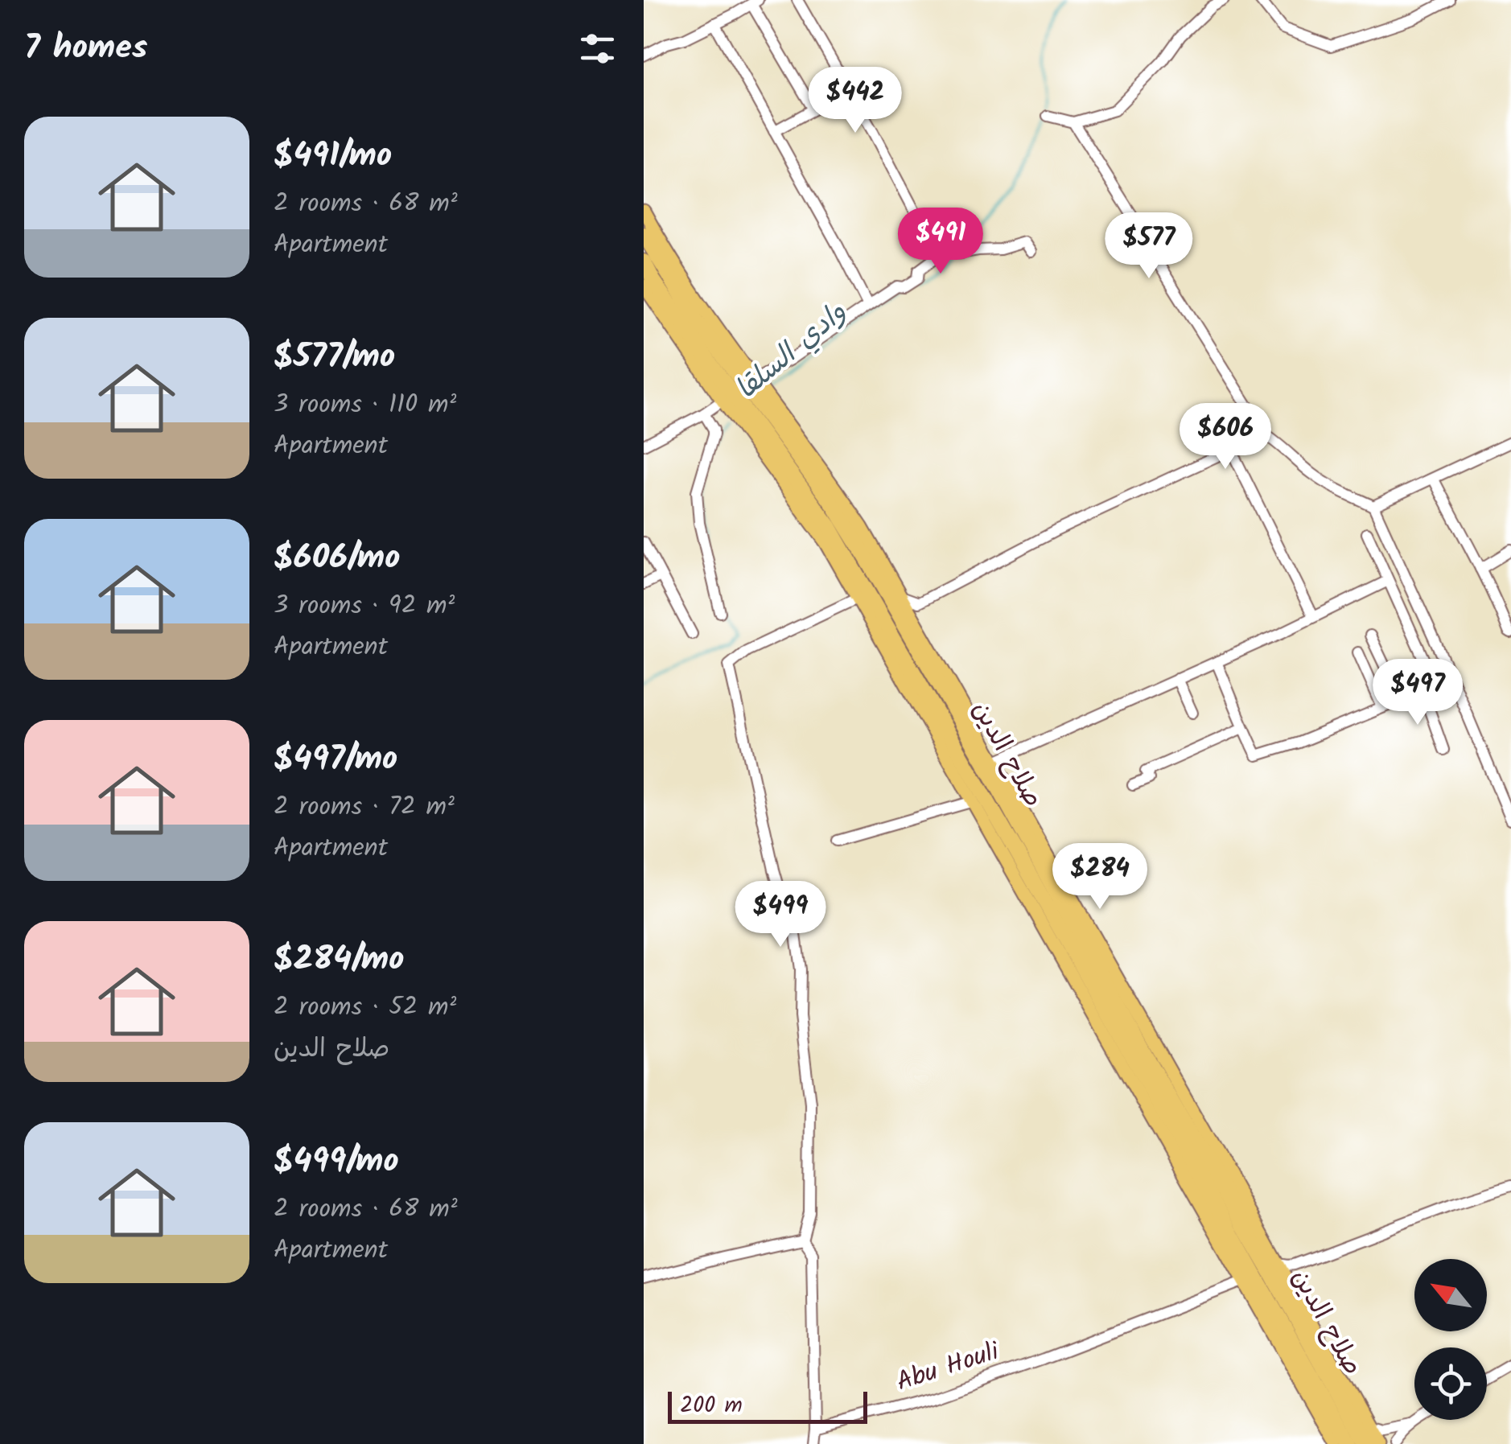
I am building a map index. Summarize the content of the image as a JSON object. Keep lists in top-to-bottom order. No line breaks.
{"streets":{"highway":["صلاح الدين"],"street":["Abu Houli"]},"water":["وادي السلقا"],"scale_bar":"200 m","north":"top left","page":{"heading":"7 homes","price":["$442","$491","$577","$606","$497","$284","$499"],"list":[{"name":"$491/mo","note":"2 rooms · 68 m² · Apartment"},{"name":"$577/mo","note":"3 rooms · 110 m² · Apartment"},{"name":"$606/mo","note":"3 rooms · 92 m² · Apartment"},{"name":"$497/mo","note":"2 rooms · 72 m² · Apartment"},{"name":"$284/mo","note":"2 rooms · 52 m² · صلاح الدين"},{"name":"$499/mo","note":"2 rooms · 68 m² · Apartment"}],"scale":"200 m"}}
